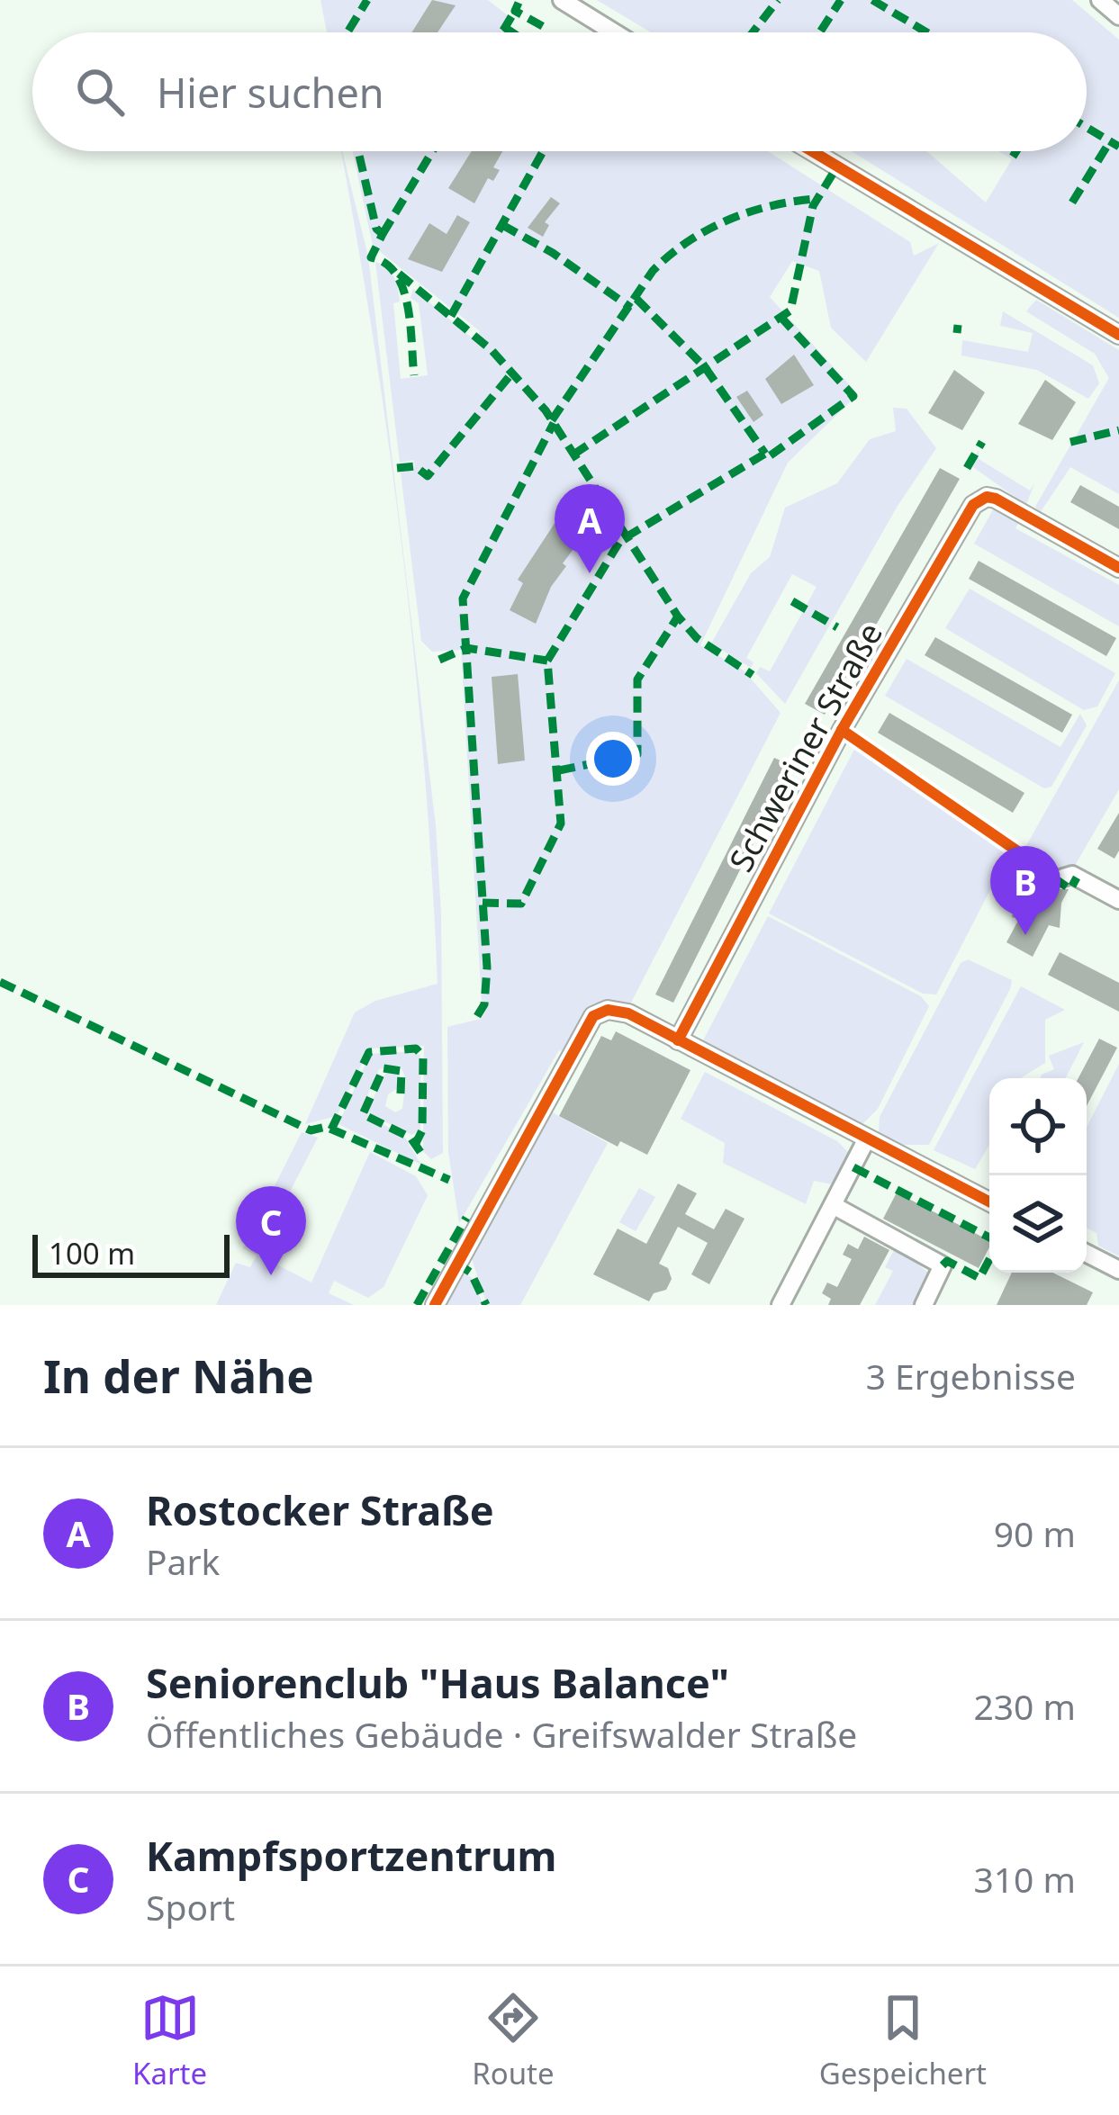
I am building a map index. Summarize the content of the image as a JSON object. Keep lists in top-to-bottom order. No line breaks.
{"streets":{"street":["Schweriner Straße"]},"scale_bar":"100 m","page":{"search":"Hier suchen","pins":["A","B","C"],"scale":"100 m","heading":["In der Nähe","3 Ergebnisse"],"list":[{"mark":"A","name":"Rostocker Straße","note":"Park","value":"90 m"},{"mark":"B","name":"Seniorenclub \"Haus Balance\"","note":"Öffentliches Gebäude · Greifswalder Straße","value":"230 m"},{"mark":"C","name":"Kampfsportzentrum","note":"Sport","value":"310 m"}],"nav":["Karte","Route","Gespeichert"]}}
